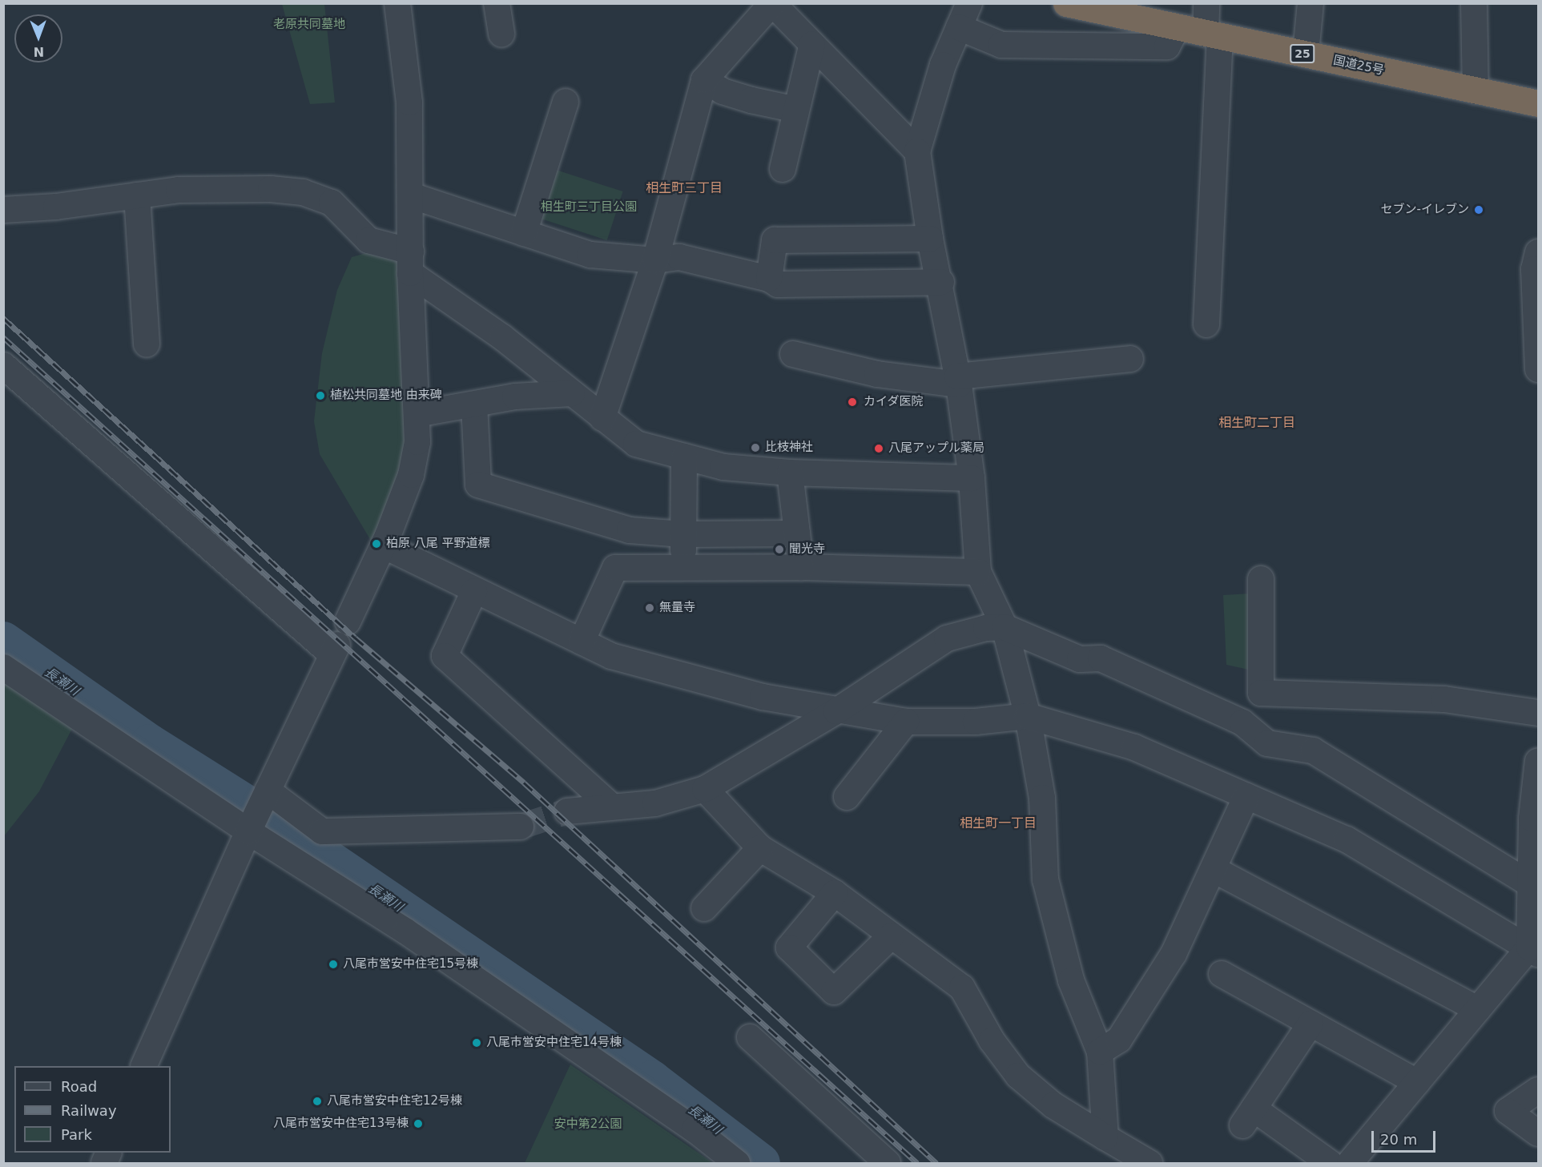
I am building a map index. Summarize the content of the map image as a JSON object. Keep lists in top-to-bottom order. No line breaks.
{"streets":{"highway":["25","国道25号"]},"districts":["相生町三丁目","相生町二丁目","相生町一丁目"],"water":["長瀬川"],"parks":["老原共同墓地","相生町三丁目公園","安中第2公園"],"places":["セブン-イレブン","植松共同墓地 由来碑","カイダ医院","比枝神社","八尾アップル薬局","柏原 八尾 平野道標","聞光寺","無量寺","八尾市営安中住宅15号棟","八尾市営安中住宅14号棟","八尾市営安中住宅12号棟","八尾市営安中住宅13号棟"],"legend":["Road","Railway","Park"],"scale_bar":"20 m","north":"bottom"}
